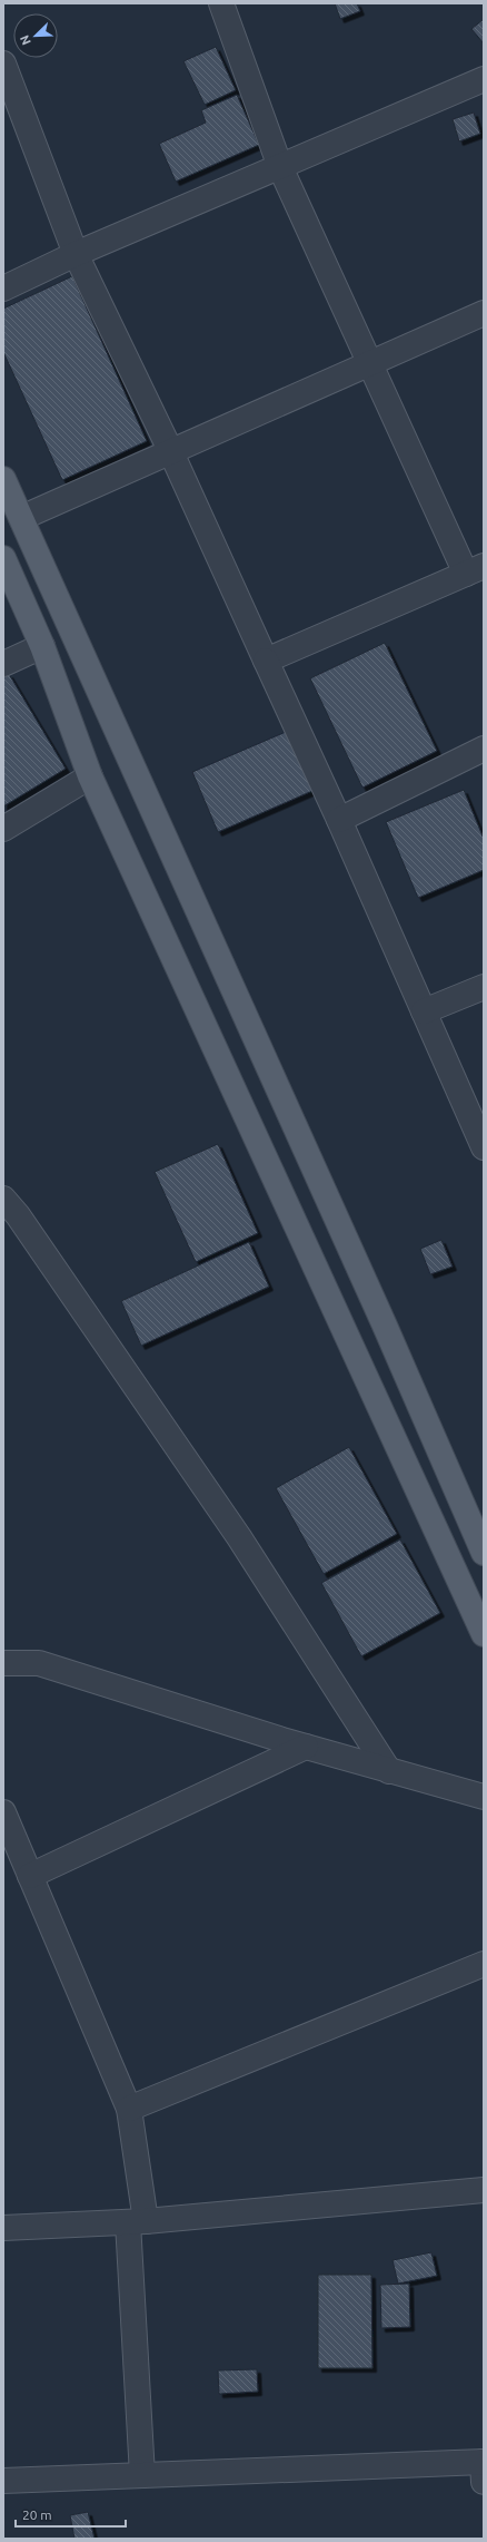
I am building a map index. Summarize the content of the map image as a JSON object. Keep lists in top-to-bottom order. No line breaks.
{"scale_bar":"20 m","north":"bottom left"}
